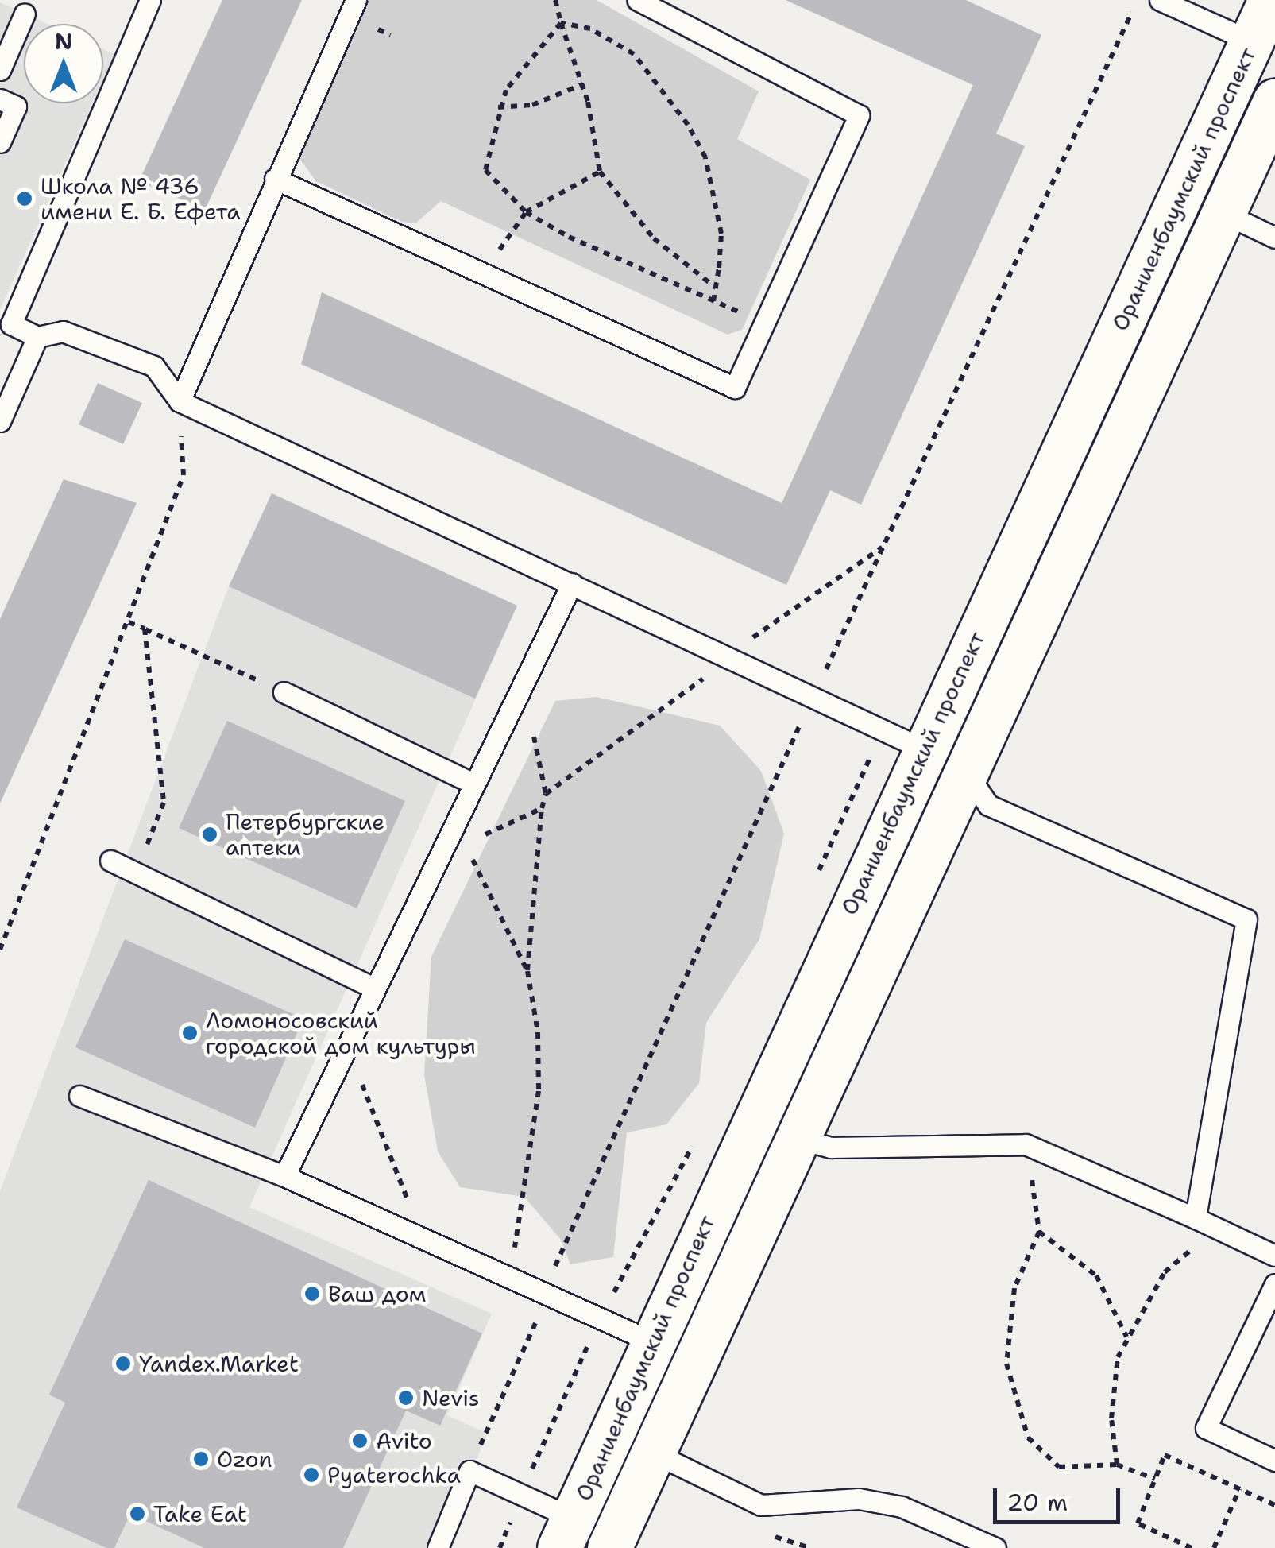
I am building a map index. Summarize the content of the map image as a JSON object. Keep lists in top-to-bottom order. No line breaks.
{"streets":{"main road":["Ораниенбаумский проспект"]},"places":["Школа № 436 имени Е. Б. Ефета","Петербургские аптеки","Ломоносовский городской дом культуры","Ваш дом","Yandex.Market","Nevis","Avito","Ozon","Pyaterochka","Take Eat"],"scale_bar":"20 m","north":"top"}
